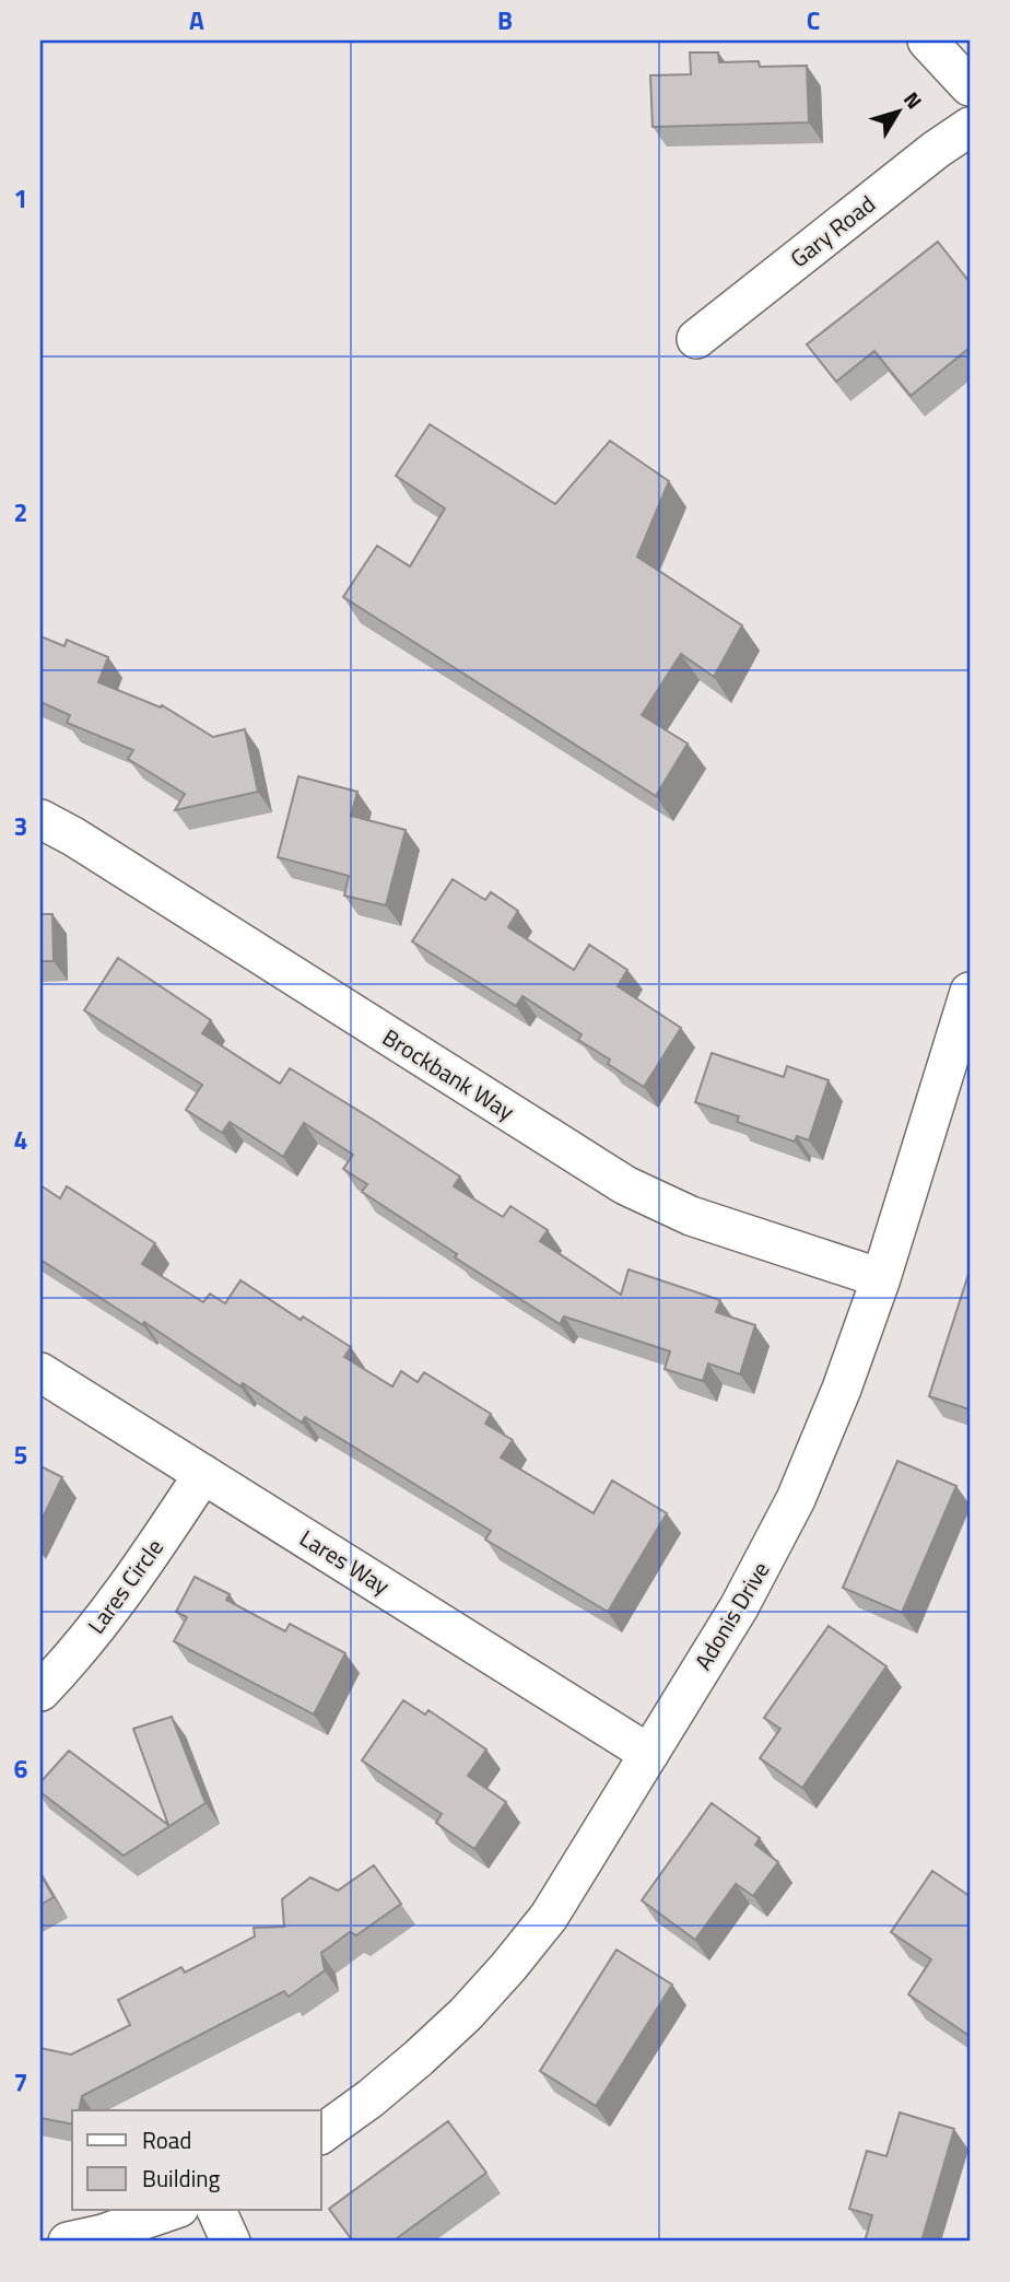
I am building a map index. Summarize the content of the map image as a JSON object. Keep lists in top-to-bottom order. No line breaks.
{"streets":{"street":["Gary Road","Brockbank Way","Lares Way","Lares Circle","Adonis Drive"]},"crossings":[["Brockbank Way","Adonis Drive"],["Lares Way","Lares Circle"],["Lares Way","Adonis Drive"]],"legend":["Road","Building"],"north":"top right","grid":{"columns":["A","B","C"],"rows":["1","2","3","4","5","6","7"]}}
